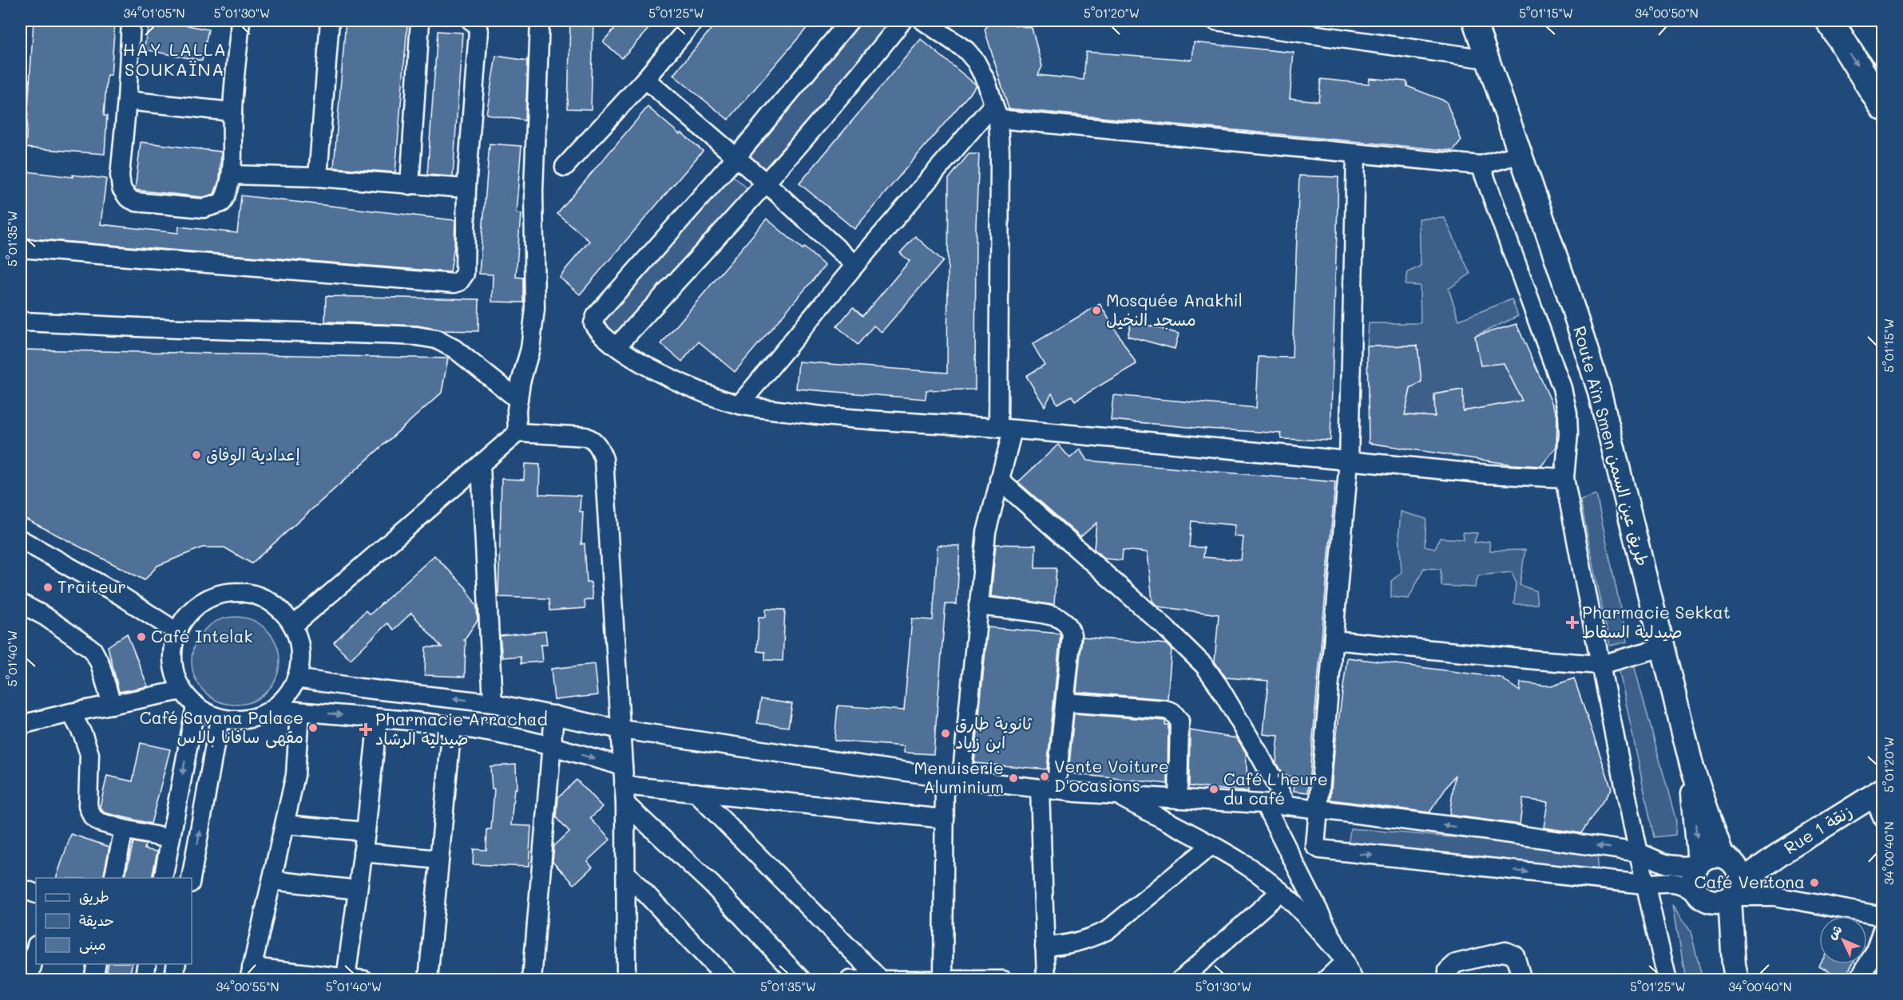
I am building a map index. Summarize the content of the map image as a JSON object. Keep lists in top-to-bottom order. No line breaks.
{"streets":{"street":["Route Aïn Smen طريق عين السمن","Rue 1 زنقة"]},"crossings":[["Route Aïn Smen طريق عين السمن","Rue 1 زنقة"]],"districts":["HAY LALLA SOUKAÏNA"],"places":{"other":["Mosquée Anakhil مسجد النخيل","إعدادية الوفاق","Traiteur","Café Intelak","Café Savana Palace مقهى سافانا بالاس","ثانوية طارق ابن زياد","Vente Voiture D'ocasions","Menuiserie Aluminium","Café L'heure du café","Café Vertona"],"health":["Pharmacie Sekkat صيدلية السقاط","Pharmacie Arrachad صيدلية الرشاد"]},"legend":["طريق","حديقة","مبنى"],"north":"top left","coordinates":["34°01'05\"N","5°01'30\"W","5°01'25\"W","5°01'20\"W","5°01'15\"W","34°00'50\"N","5°01'35\"W","5°01'40\"W","34°00'40\"N","34°00'55\"N"]}
